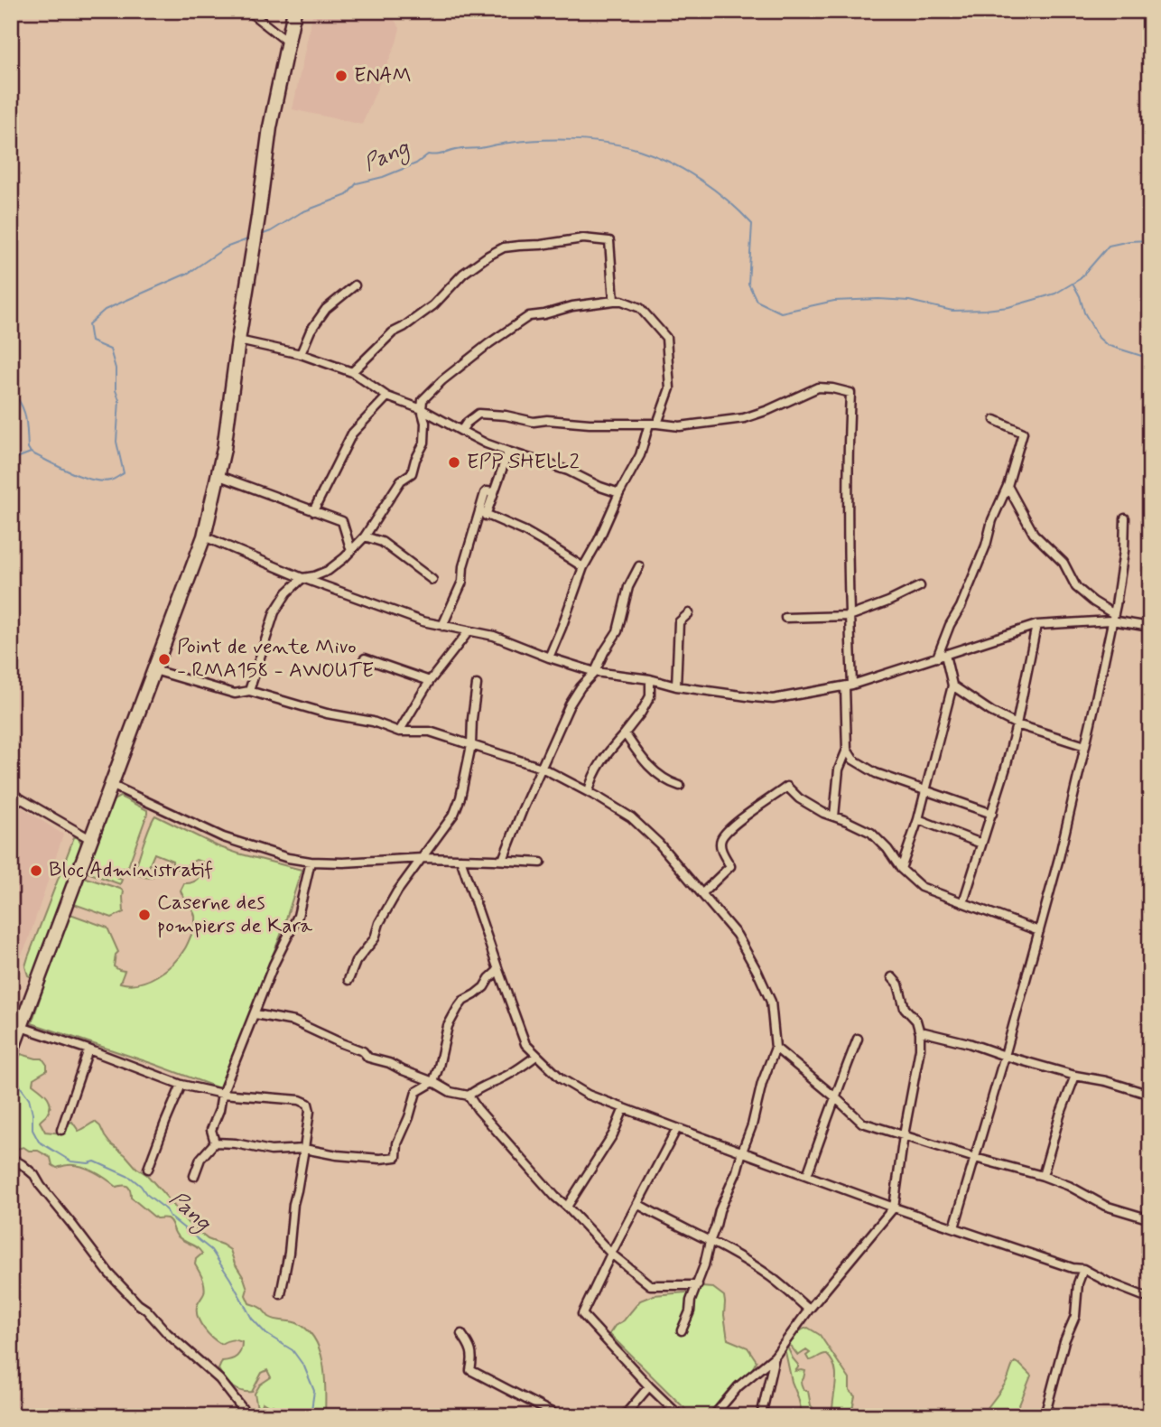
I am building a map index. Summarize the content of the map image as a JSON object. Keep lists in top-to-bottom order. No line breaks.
{"water":["Pang"],"places":["ENAM","EPP SHELL2","Point de vente Mivo - RMA158 - AWOUTE","Bloc Administratif","Caserne des pompiers de Kara"]}
